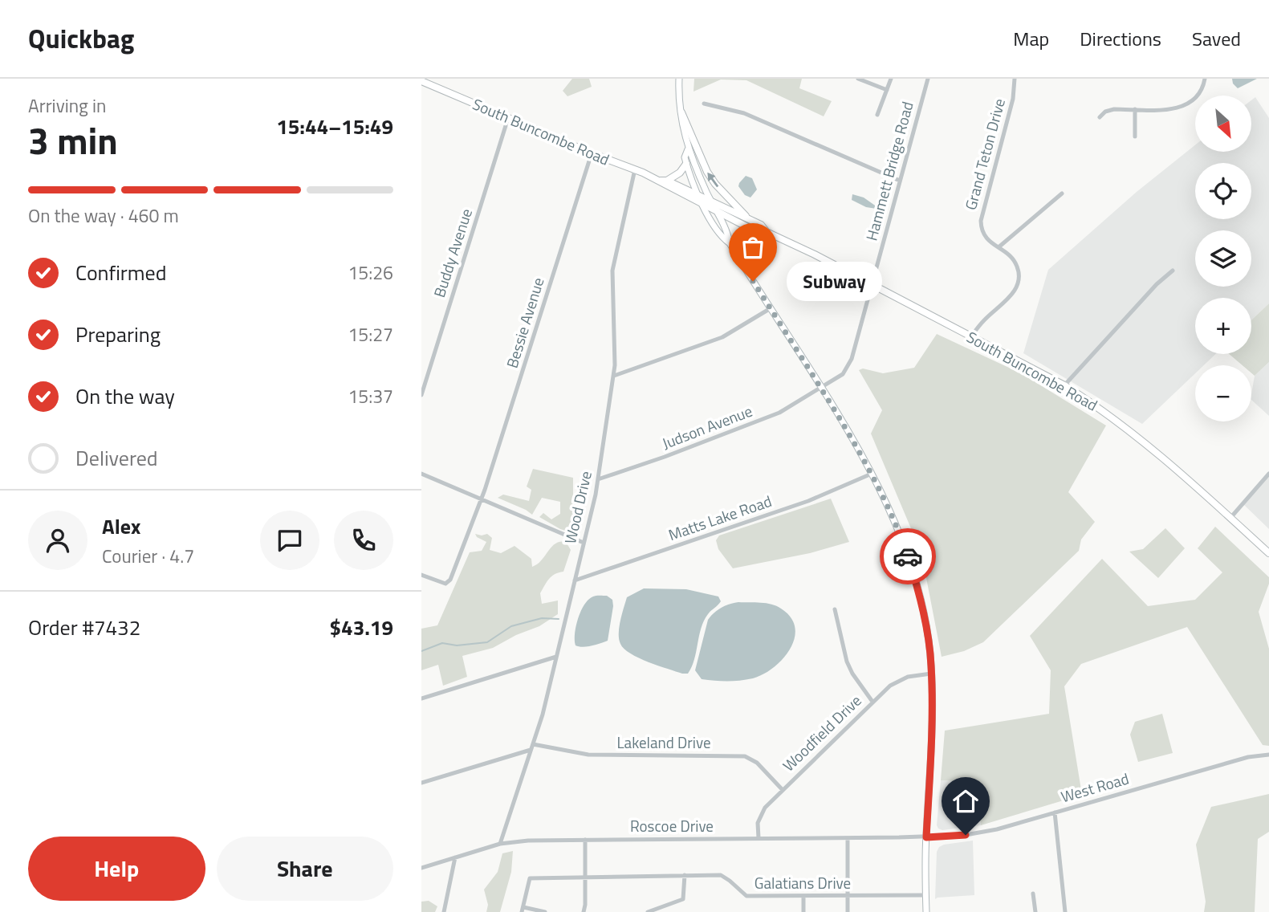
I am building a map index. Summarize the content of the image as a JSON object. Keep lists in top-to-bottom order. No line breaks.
{"streets":{"main road":["South Buncombe Road"],"street":["Grand Teton Drive","Hammett Bridge Road","Buddy Avenue","Bessie Avenue","Judson Avenue","Wood Drive","Matts Lake Road","Woodfield Drive","Lakeland Drive","West Road","Roscoe Drive","Galatians Drive"]},"crossings":[["South Buncombe Road","Grand Teton Drive"],["South Buncombe Road","Hammett Bridge Road"],["South Buncombe Road","Buddy Avenue"],["South Buncombe Road","Bessie Avenue"],["South Buncombe Road","Wood Drive"],["Hammett Bridge Road","Judson Avenue"],["Judson Avenue","Wood Drive"],["Wood Drive","Matts Lake Road"],["Wood Drive","Lakeland Drive"],["Wood Drive","Roscoe Drive"],["Woodfield Drive","Lakeland Drive"],["Woodfield Drive","Roscoe Drive"],["West Road","Roscoe Drive"]],"places":["Subway"],"north":"bottom right","page":{"header":"Quickbag","nav":["Map","Directions","Saved"],"heading":["3 min","Arriving in","15:44–15:49"],"panel":["Alex","Courier · 4.7","Order #7432","$43.19"],"map_buttons":["+","−"],"bar":"On the way · 460 m","list":[["Confirmed","15:26"],["Preparing","15:27"],["On the way","15:37"],"Delivered"],"bubble":"Subway","buttons":["Help","Share"]}}
